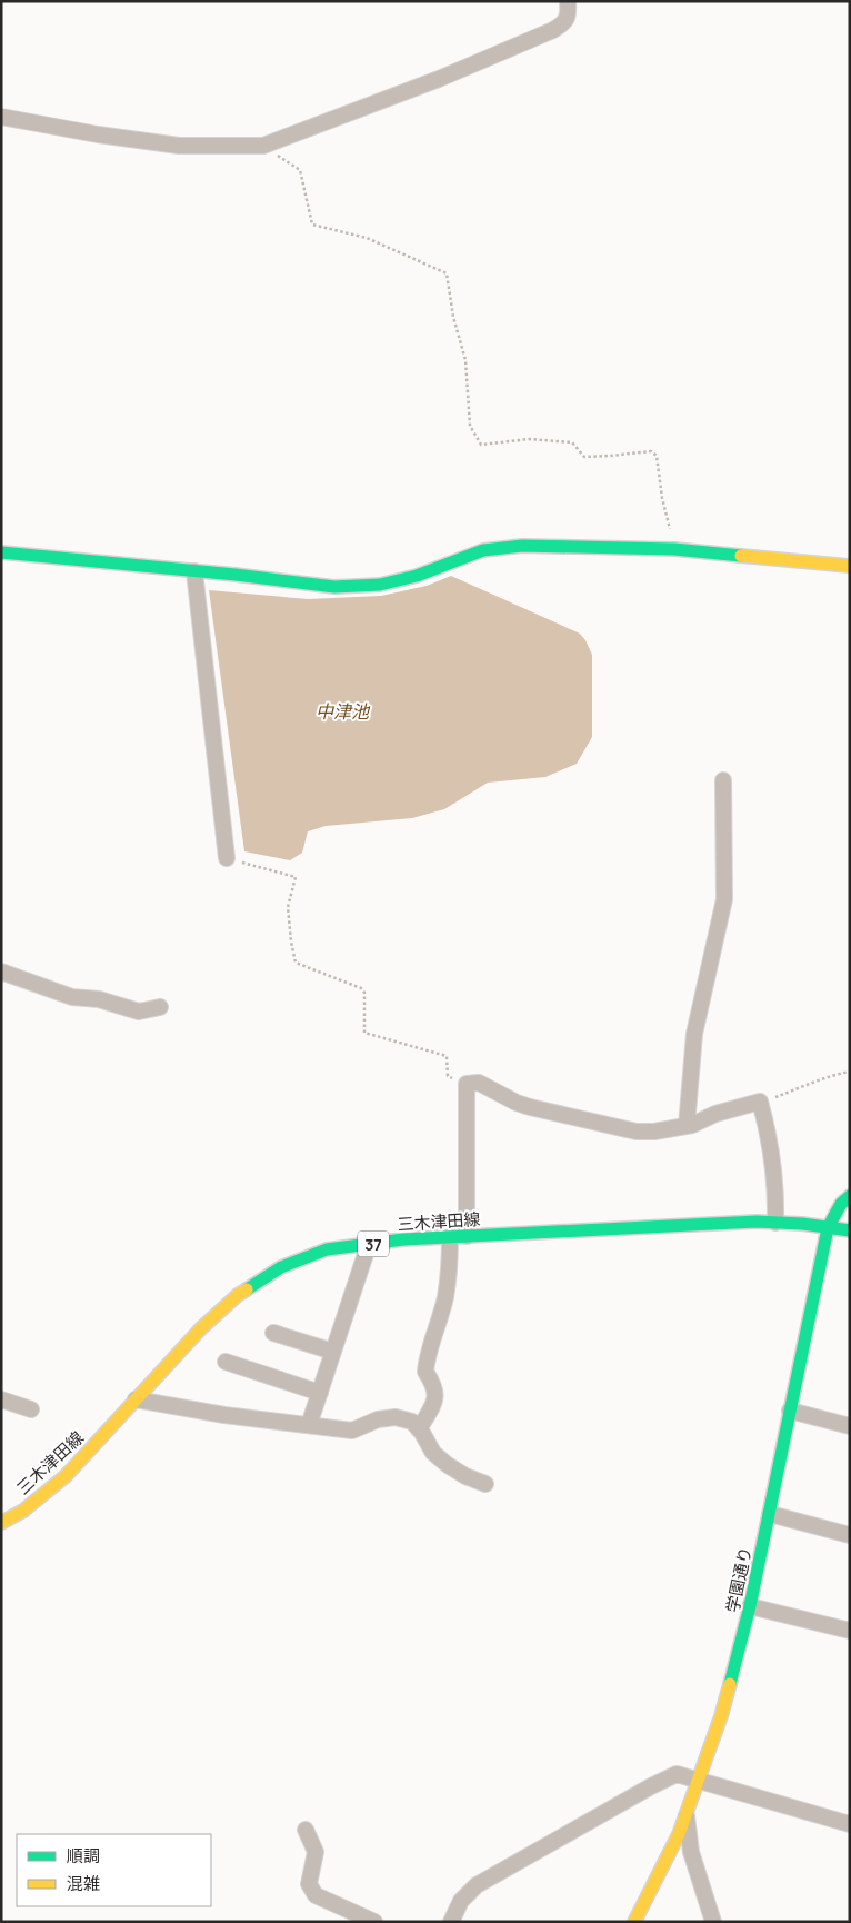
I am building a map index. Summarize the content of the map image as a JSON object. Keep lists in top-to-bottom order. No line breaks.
{"streets":{"street":["三木津田線","37","学園通り"]},"crossings":[["三木津田線","学園通り"]],"water":["中津池"],"legend":["順調","混雑"]}
